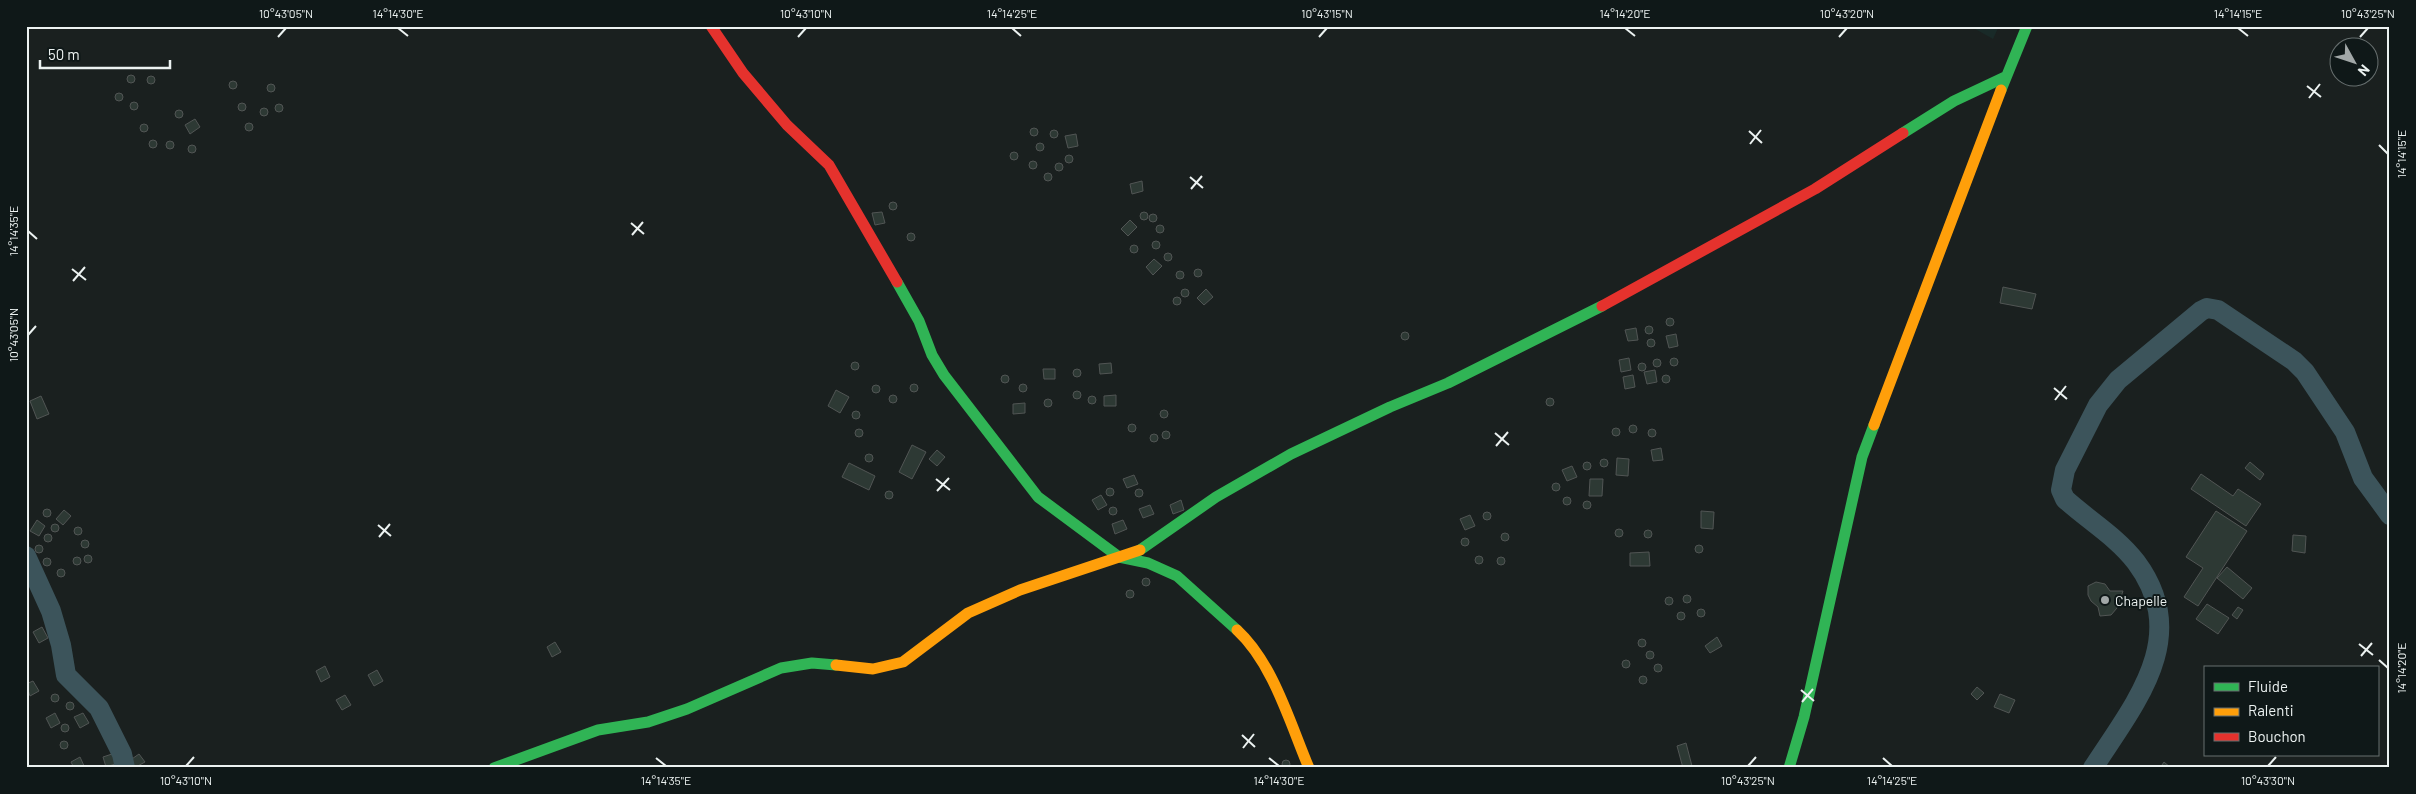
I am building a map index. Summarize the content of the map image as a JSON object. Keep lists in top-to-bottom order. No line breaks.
{"places":["Chapelle"],"legend":["Fluide","Ralenti","Bouchon"],"scale_bar":"50 m","north":"bottom right","coordinates":["10°43'05\"N","14°14'30\"E","10°43'10\"N","14°14'25\"E","10°43'15\"N","14°14'20\"E","10°43'20\"N","14°14'15\"E","10°43'25\"N","14°14'35\"E","10°43'30\"N"]}
